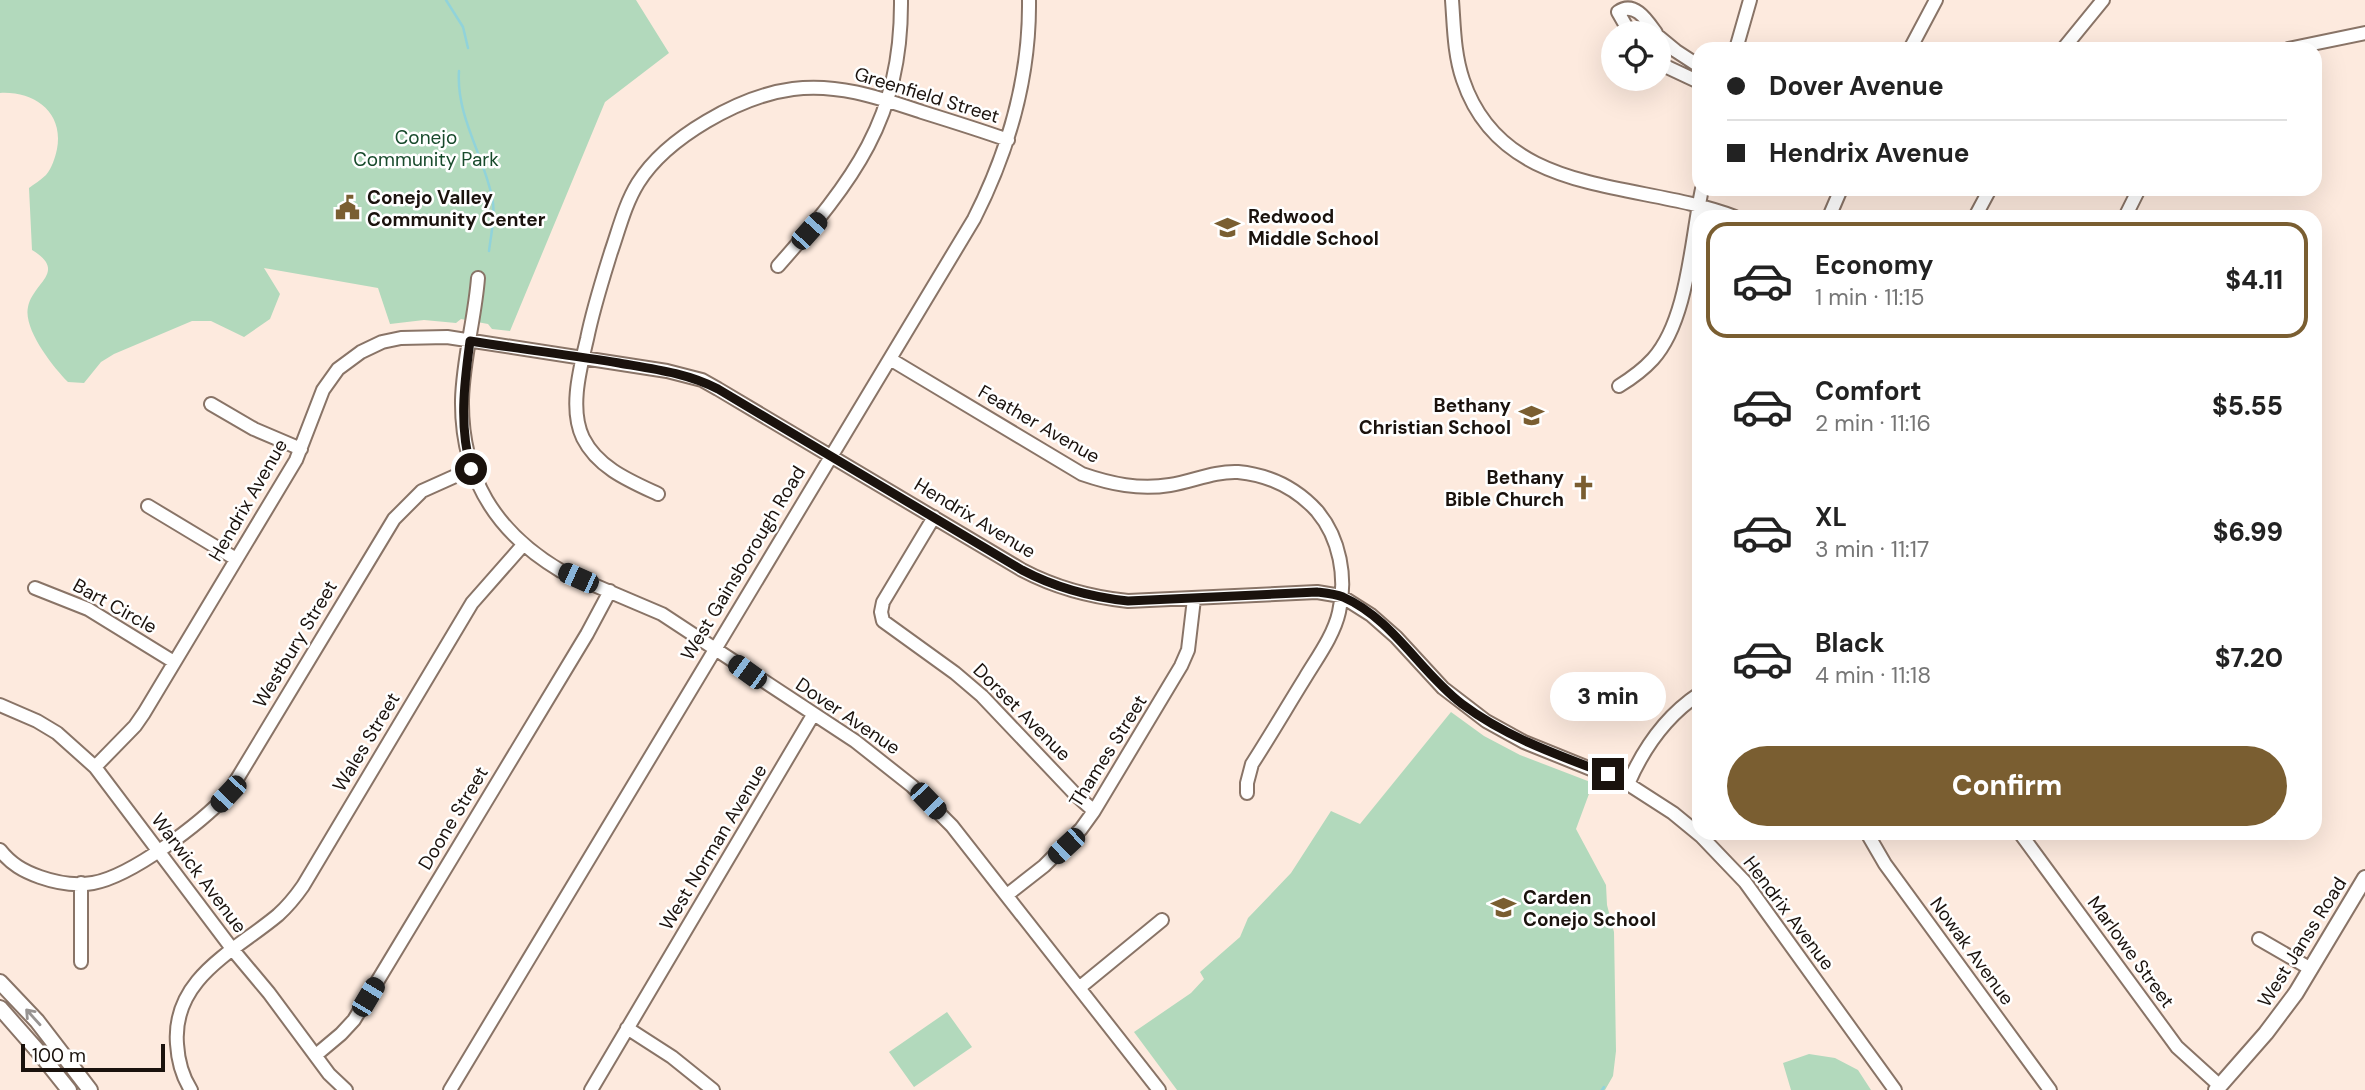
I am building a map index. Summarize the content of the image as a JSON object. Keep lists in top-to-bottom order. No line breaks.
{"streets":{"main road":["West Janss Road"],"street":["Greenfield Street","Feather Avenue","Hendrix Avenue","West Gainsborough Road","Bart Circle","Westbury Street","Dorset Avenue","Dover Avenue","Wales Street","Thames Street","Doone Street","West Norman Avenue","Warwick Avenue","Nowak Avenue","Marlowe Street"]},"crossings":[["Greenfield Street","Hendrix Avenue"],["Greenfield Street","West Gainsborough Road"],["Feather Avenue","Hendrix Avenue"],["Feather Avenue","West Gainsborough Road"],["Hendrix Avenue","West Gainsborough Road"],["Hendrix Avenue","Bart Circle"],["Hendrix Avenue","Dorset Avenue"],["Hendrix Avenue","Dover Avenue"],["Hendrix Avenue","Thames Street"],["Hendrix Avenue","Warwick Avenue"],["West Gainsborough Road","Dover Avenue"],["Westbury Street","Dover Avenue"],["Westbury Street","Warwick Avenue"],["Dorset Avenue","Thames Street"],["Dover Avenue","Wales Street"],["Dover Avenue","Thames Street"],["Dover Avenue","Doone Street"],["Dover Avenue","West Norman Avenue"],["Wales Street","Warwick Avenue"],["Doone Street","Warwick Avenue"],["West Janss Road","Marlowe Street"]],"parks":["Conejo Community Park"],"places":{"public building":["Conejo Valley Community Center"],"school or university":["Redwood Middle School","Bethany Christian School","Carden Conejo School"],"church":["Bethany Bible Church"]},"scale_bar":"100 m","page":{"banner":["Dover Avenue","Hendrix Avenue"],"list":[{"name":"Economy","note":"1 min · 11:15","value":"$4.11"},{"name":"Comfort","note":"2 min · 11:16","value":"$5.55"},{"name":"XL","note":"3 min · 11:17","value":"$6.99"},{"name":"Black","note":"4 min · 11:18","value":"$7.20"}],"bubble":"3 min","buttons":"Confirm","scale":"100 m"}}
